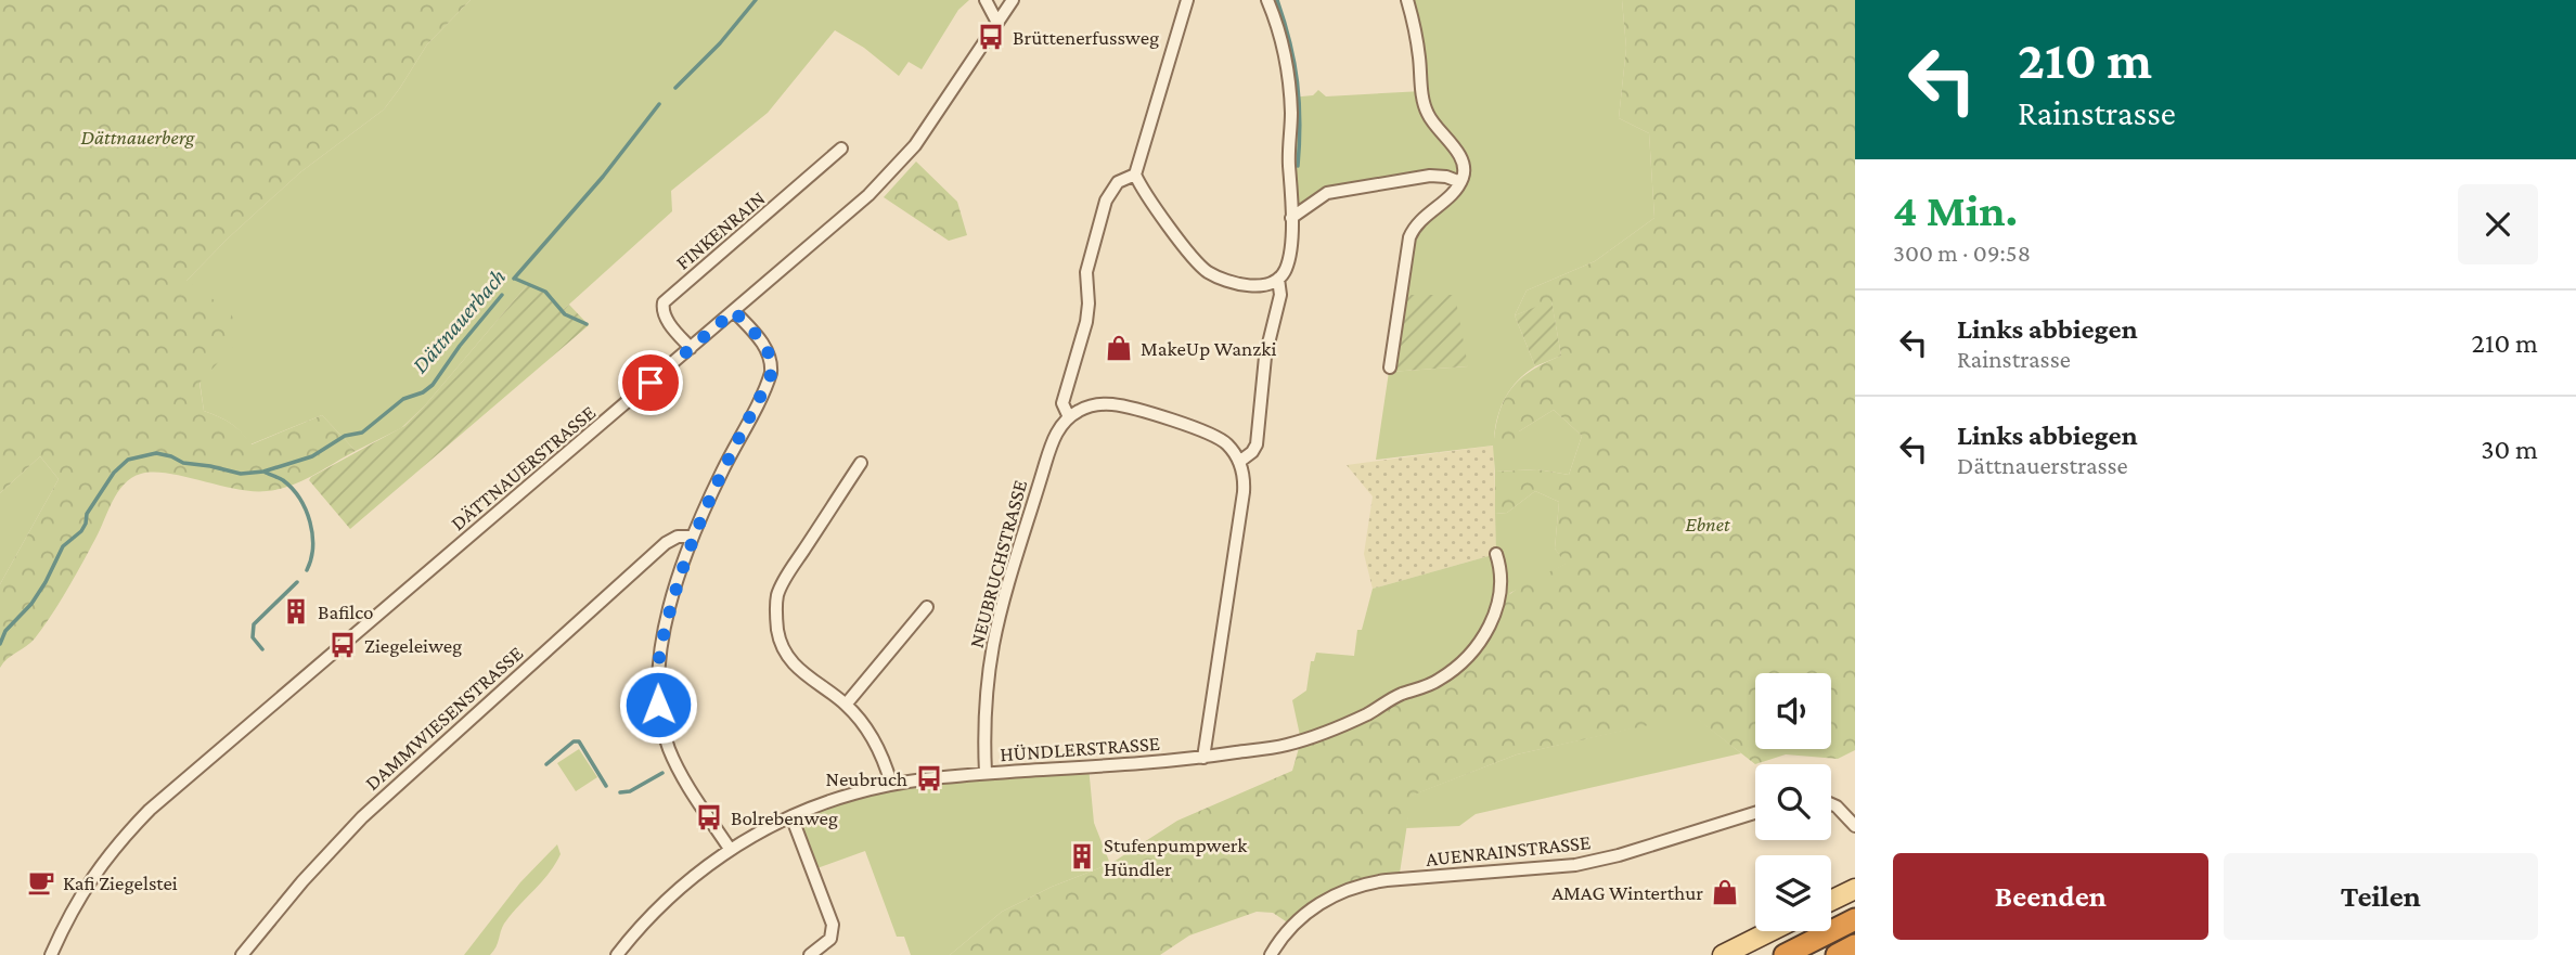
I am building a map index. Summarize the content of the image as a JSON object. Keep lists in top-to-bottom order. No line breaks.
{"streets":{"street":["FINKENRAIN","DÄTTNAUERSTRASSE","NEUBRUCHSTRASSE","DAMMWIESENSTRASSE","HÜNDLERSTRASSE","AUENRAINSTRASSE"]},"crossings":[["FINKENRAIN","DÄTTNAUERSTRASSE"],["NEUBRUCHSTRASSE","HÜNDLERSTRASSE"]],"water":["Dättnauerbach"],"parks":["Dättnauerberg","Ebnet"],"places":{"bus stop":["Brüttenerfussweg","Ziegeleiweg","Neubruch","Bolrebenweg"],"shop":["MakeUp Wanzki","AMAG Winterthur"],"building":["Bafilco","Stufenpumpwerk Hündler"],"cafe":["Kafi Ziegelstei"]},"page":{"turn":["210 m","Rainstrasse"],"heading":["4 Min.","300 m · 09:58"],"list":[{"name":"Links abbiegen","note":"Rainstrasse","value":"210 m"},{"name":"Links abbiegen","note":"Dättnauerstrasse","value":"30 m"}],"buttons":["Beenden","Teilen"]}}
